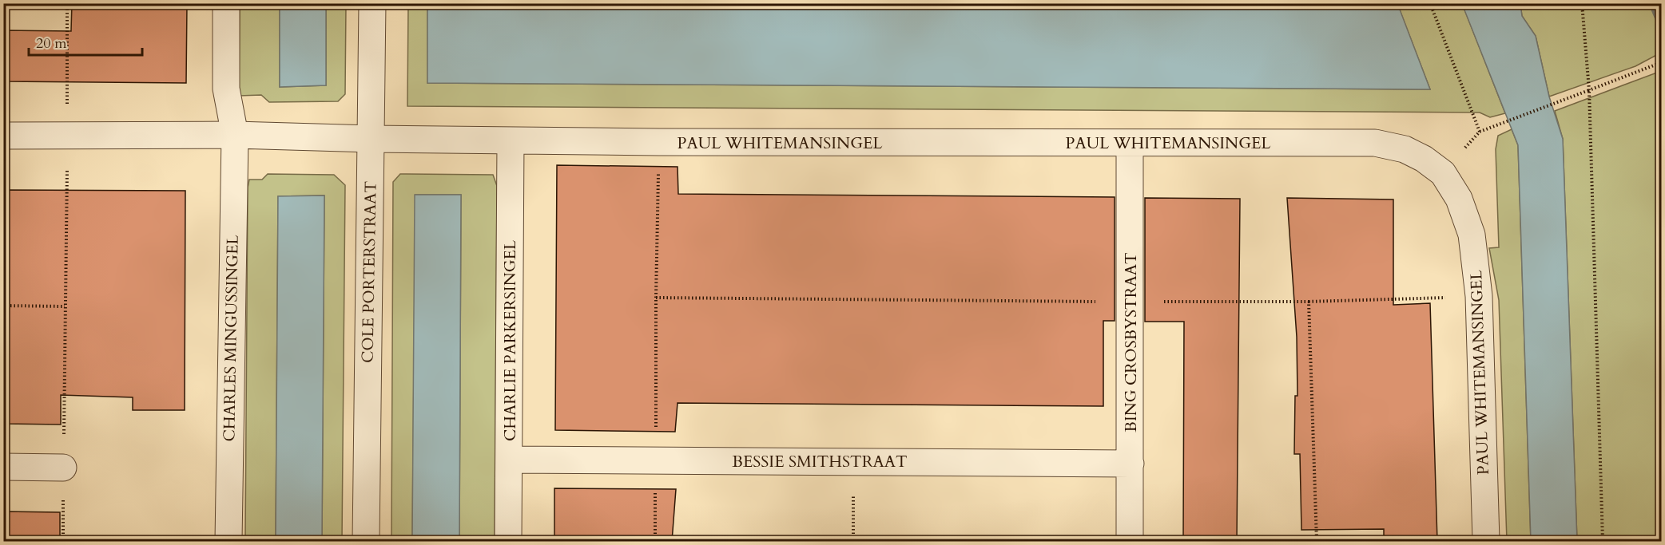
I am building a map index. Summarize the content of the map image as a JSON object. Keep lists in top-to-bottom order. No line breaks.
{"streets":{"street":["PAUL WHITEMANSINGEL","COLE PORTERSTRAAT","CHARLES MINGUSSINGEL","CHARLIE PARKERSINGEL","BING CROSBYSTRAAT","BESSIE SMITHSTRAAT"]},"crossings":[["PAUL WHITEMANSINGEL","COLE PORTERSTRAAT"],["PAUL WHITEMANSINGEL","CHARLES MINGUSSINGEL"],["PAUL WHITEMANSINGEL","CHARLIE PARKERSINGEL"],["PAUL WHITEMANSINGEL","BING CROSBYSTRAAT"],["CHARLIE PARKERSINGEL","BESSIE SMITHSTRAAT"],["BING CROSBYSTRAAT","BESSIE SMITHSTRAAT"]],"scale_bar":"20 m"}
